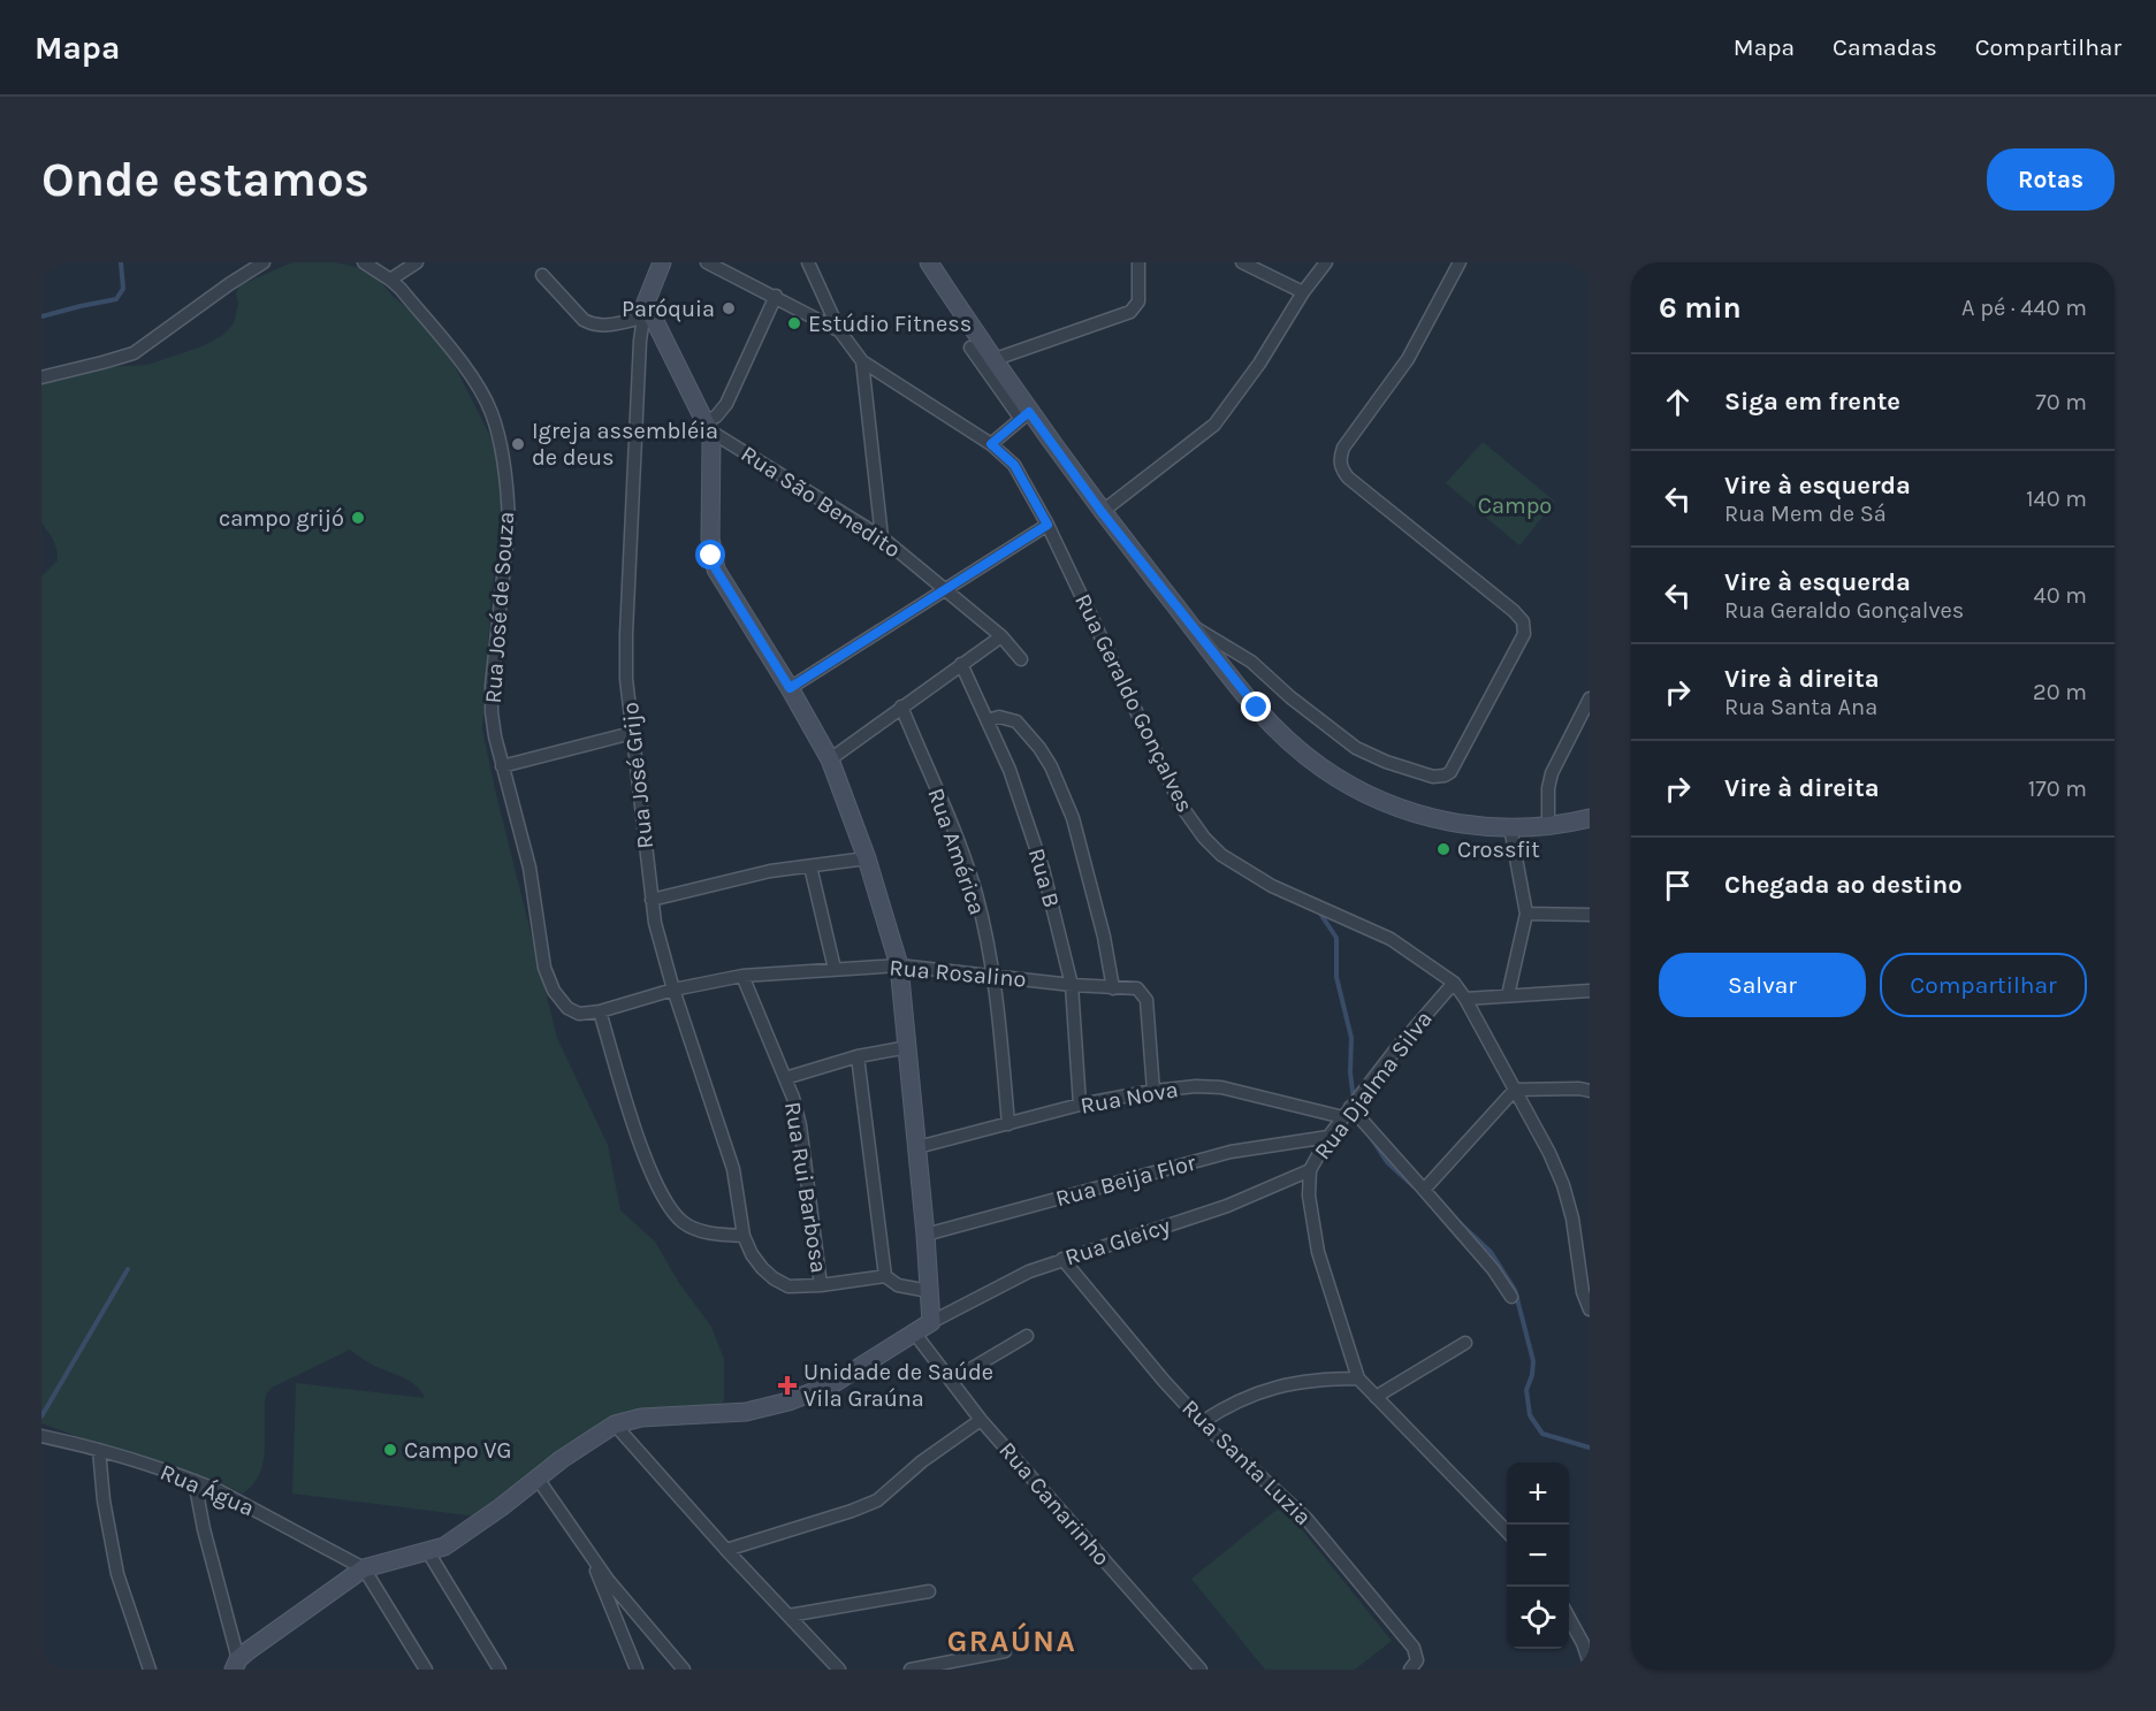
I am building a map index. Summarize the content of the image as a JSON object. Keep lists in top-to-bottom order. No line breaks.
{"streets":{"street":["Rua São Benedito","Rua José de Souza","Rua Geraldo Gonçalves","Rua José Grijo","Rua América","Rua B","Rua Rosalino","Rua Djalma Silva","Rua Nova","Rua Beija Flor","Rua Rui Barbosa","Rua Gleicy","Rua Santa Luzia","Rua Água","Rua Canarinho"]},"crossings":[["Rua José de Souza","Rua José Grijo"],["Rua José de Souza","Rua Rosalino"],["Rua Geraldo Gonçalves","Rua Djalma Silva"],["Rua José Grijo","Rua Rosalino"],["Rua América","Rua Rosalino"],["Rua América","Rua Nova"],["Rua B","Rua Rosalino"],["Rua B","Rua Nova"],["Rua Rosalino","Rua Nova"],["Rua Rosalino","Rua Rui Barbosa"],["Rua Djalma Silva","Rua Nova"],["Rua Djalma Silva","Rua Beija Flor"],["Rua Djalma Silva","Rua Gleicy"],["Rua Gleicy","Rua Santa Luzia"]],"districts":["GRAÚNA"],"parks":["Campo"],"places":{"other":["Paróquia","Estúdio Fitness","Igreja assembléia de deus","campo grijó","Crossfit","Campo VG"],"health":["Unidade de Saúde Vila Graúna"]},"page":{"header":"Mapa","nav":["Mapa","Camadas","Compartilhar"],"buttons":["Rotas",["Salvar","Compartilhar"]],"title":"Onde estamos","heading":["6 min","A pé · 440 m"],"list":[["Siga em frente","70 m"],["Vire à esquerda","Rua Mem de Sá","140 m"],["Vire à esquerda","Rua Geraldo Gonçalves","40 m"],["Vire à direita","Rua Santa Ana","20 m"],["Vire à direita","170 m"],"Chegada ao destino"],"map_buttons":["+","−"]}}
